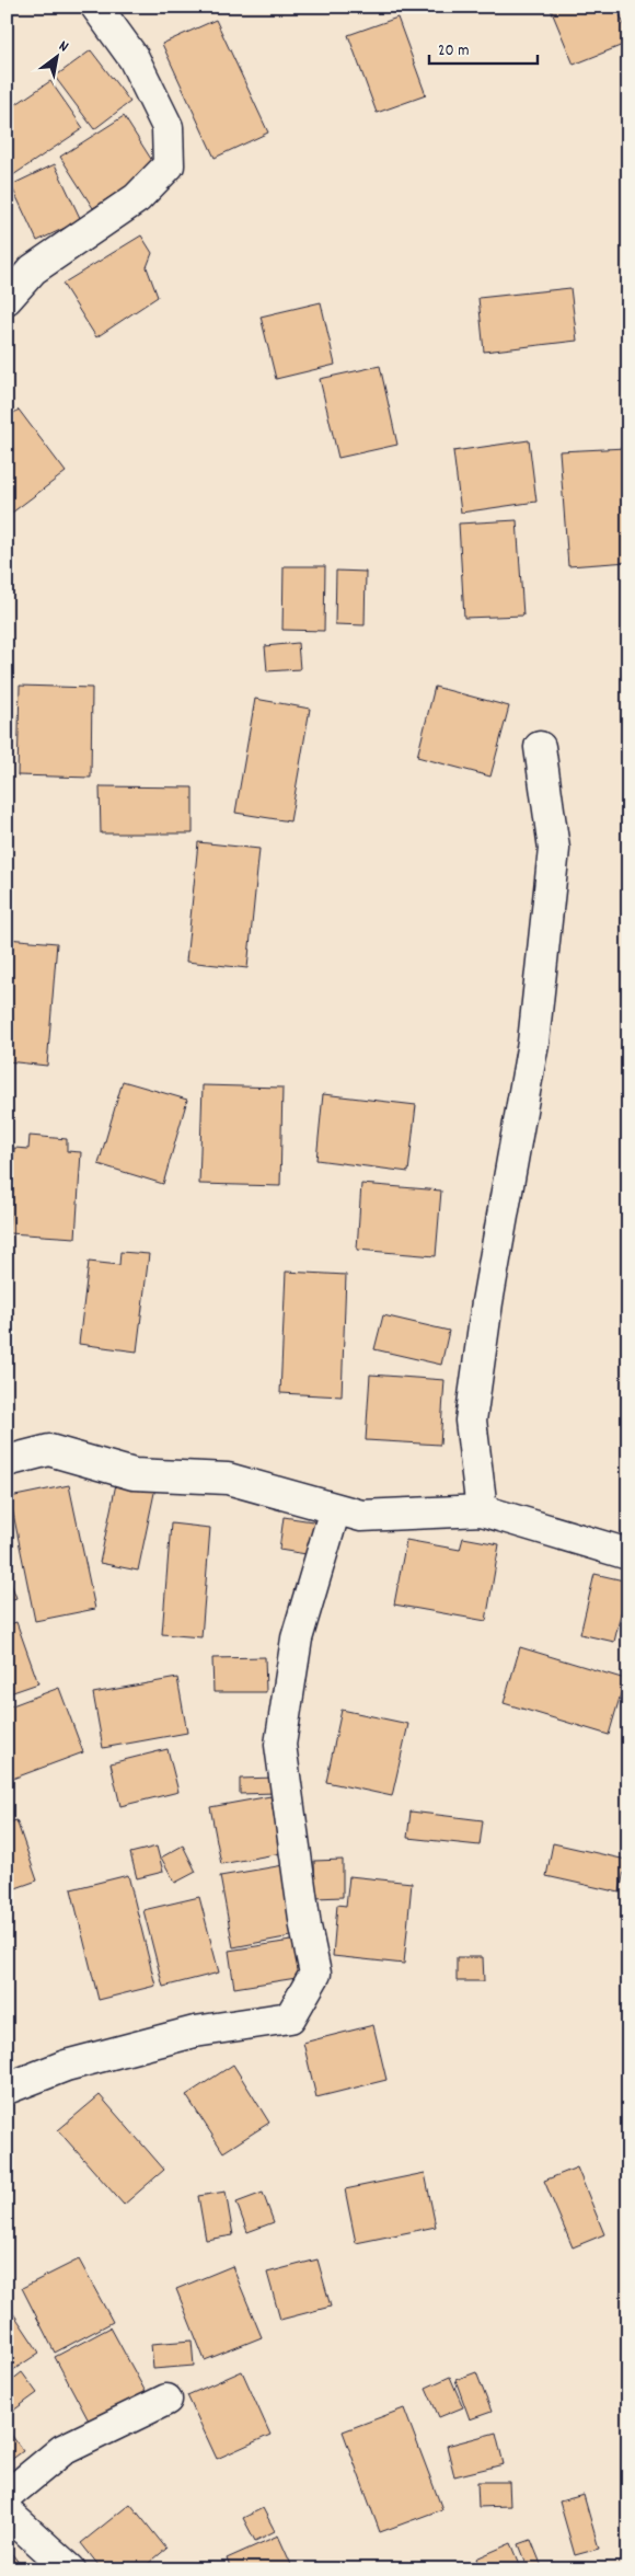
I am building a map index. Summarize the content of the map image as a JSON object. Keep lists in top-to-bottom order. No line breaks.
{"scale_bar":"20 m","north":"top right"}
